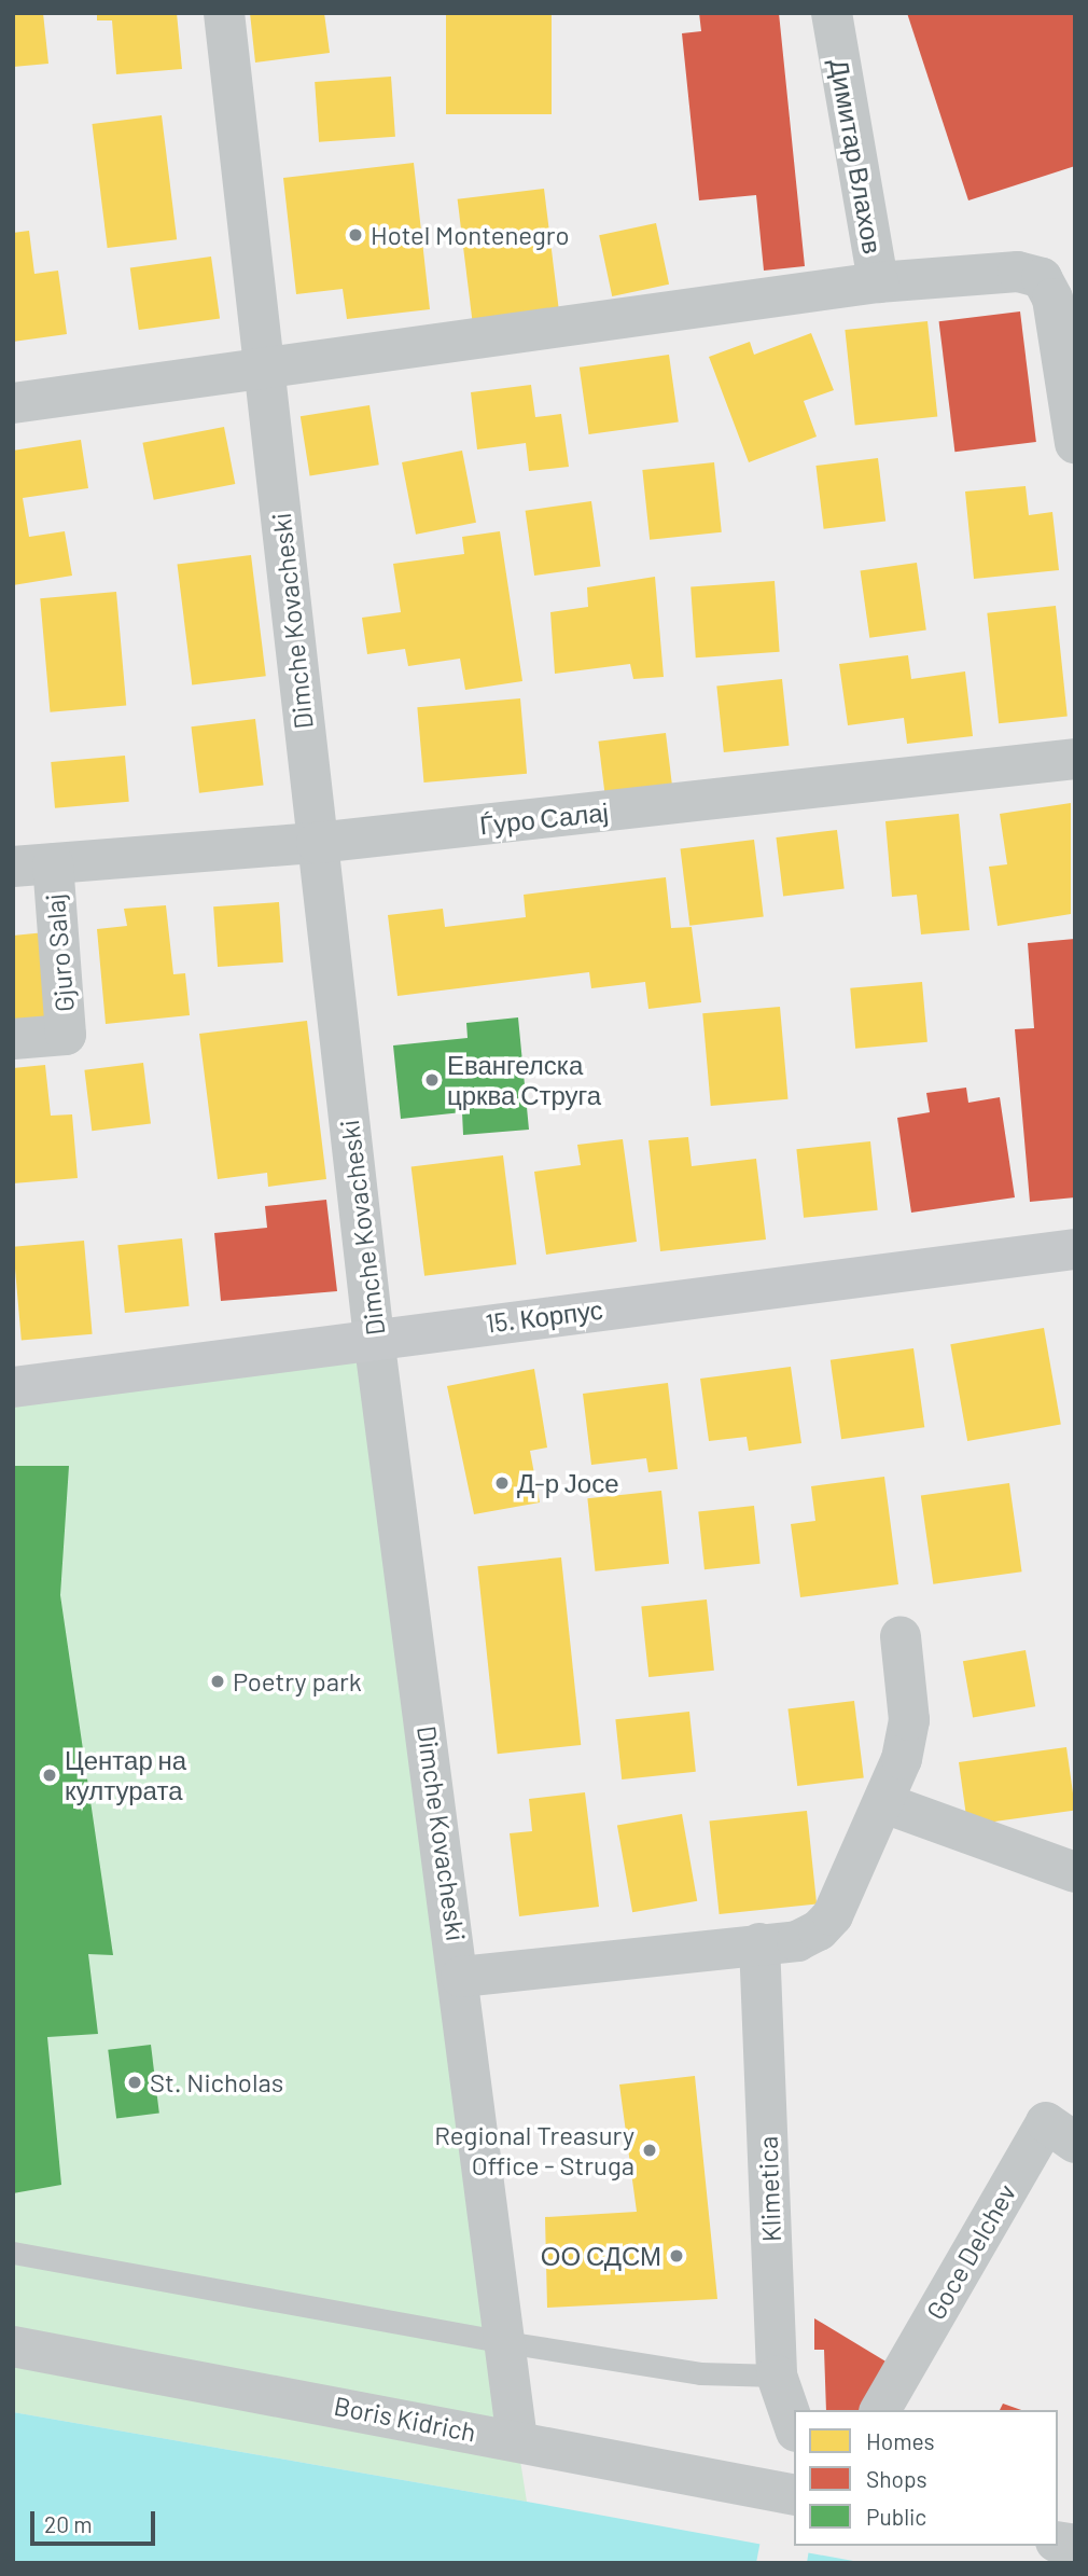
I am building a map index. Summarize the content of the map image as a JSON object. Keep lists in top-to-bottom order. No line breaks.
{"streets":{"street":["Димитар Влахов","Dimche Kovacheski","Ѓуро Салај","Gjuro Salaj","15. Корпус","Klimetica","Goce Delchev","Boris Kidrich"]},"crossings":[["Dimche Kovacheski","Ѓуро Салај"],["Dimche Kovacheski","15. Корпус"],["Dimche Kovacheski","Boris Kidrich"],["Ѓуро Салај","Gjuro Salaj"]],"places":["Hotel Montenegro","Евангелска црква Струга","Д-р Јосе","Poetry park","Центар на културата","St. Nicholas","Regional Treasury Office - Struga","ОО СДСМ"],"legend":["Homes","Shops","Public"],"scale_bar":"20 m"}
